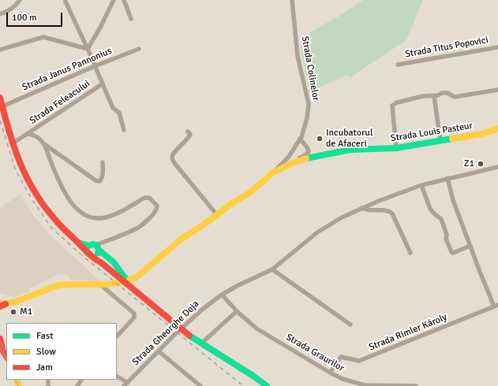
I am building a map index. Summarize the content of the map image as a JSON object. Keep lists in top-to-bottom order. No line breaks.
{"streets":{"main road":["Strada Louis Pasteur"],"street":["Strada Titus Popovici","Strada Colinelor","Strada Janus Pannonius","Strada Feleacului","Strada Rimler Károly","Strada Gheorghe Doja","Strada Graurilor"]},"crossings":[["Strada Colinelor","Strada Louis Pasteur"],["Strada Rimler Károly","Strada Graurilor"],["Strada Gheorghe Doja","Strada Graurilor"]],"places":["Incubatorul de Afaceri","Z1","M1"],"legend":["Fast","Slow","Jam"],"scale_bar":"100 m"}
